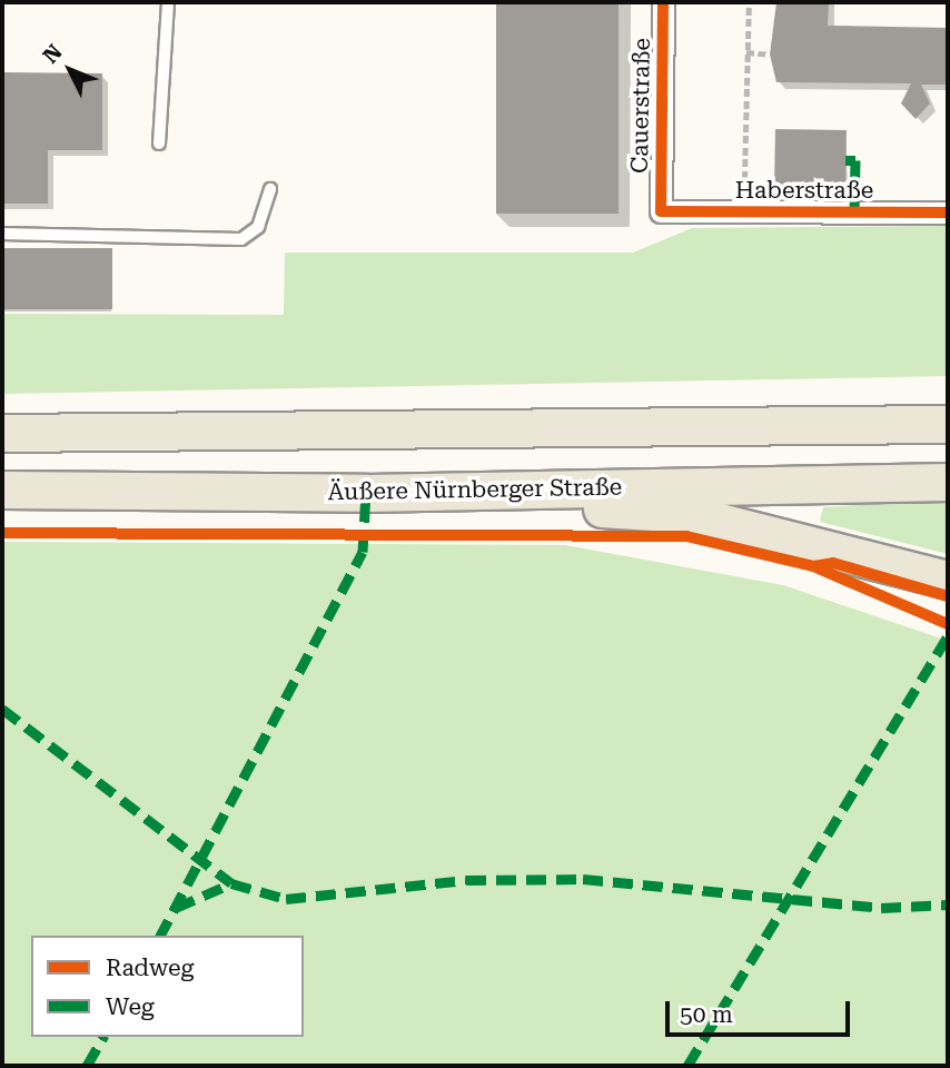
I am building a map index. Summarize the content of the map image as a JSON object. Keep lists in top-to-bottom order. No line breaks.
{"streets":{"highway":["Äußere Nürnberger Straße"],"street":["Cauerstraße","Haberstraße"]},"crossings":[["Cauerstraße","Haberstraße"]],"legend":["Radweg","Weg"],"scale_bar":"50 m","north":"top left"}
